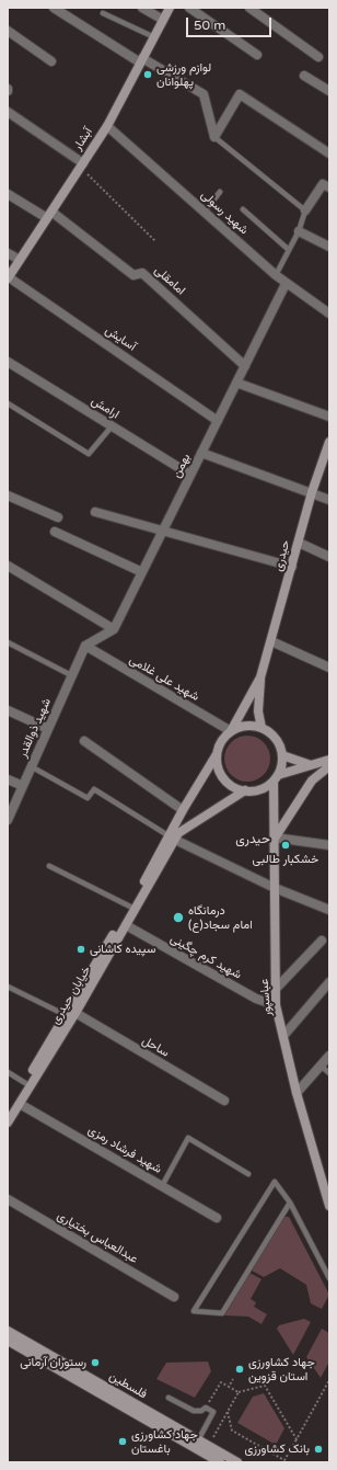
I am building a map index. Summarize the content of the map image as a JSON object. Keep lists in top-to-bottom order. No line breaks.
{"streets":{"street":["آبشار","شهید رسولی","امامقلی","آسایش","ارامش","بهمن","حیدری","شهید علی غلامی","شهید ذوالقدر","شهید کرم چگینی","خیابان حیدری","عباسپور","ساحل","شهید فرشاد رمزی","عبدالعباس بختیاری","فلسطین"]},"crossings":[["آبشار","شهید رسولی"],["آبشار","امامقلی"],["آبشار","آسایش"],["شهید رسولی","بهمن"],["امامقلی","بهمن"],["آسایش","بهمن"],["ارامش","بهمن"],["شهید علی غلامی","شهید ذوالقدر"],["شهید علی غلامی","عباسپور"],["شهید کرم چگینی","خیابان حیدری"],["شهید کرم چگینی","عباسپور"],["خیابان حیدری","ساحل"],["خیابان حیدری","شهید فرشاد رمزی"]],"districts":["حیدری"],"places":["لوازم ورزشی پهلوانان","خشکبار طالبی","درمانگاه امام سجاد(ع)","سپیده کاشانی","رستوران آرمانی","جهاد کشاورزی استان قزوین","جهاد کشاورزی باغستان","بانک کشاورزی"],"scale_bar":"50 m"}
